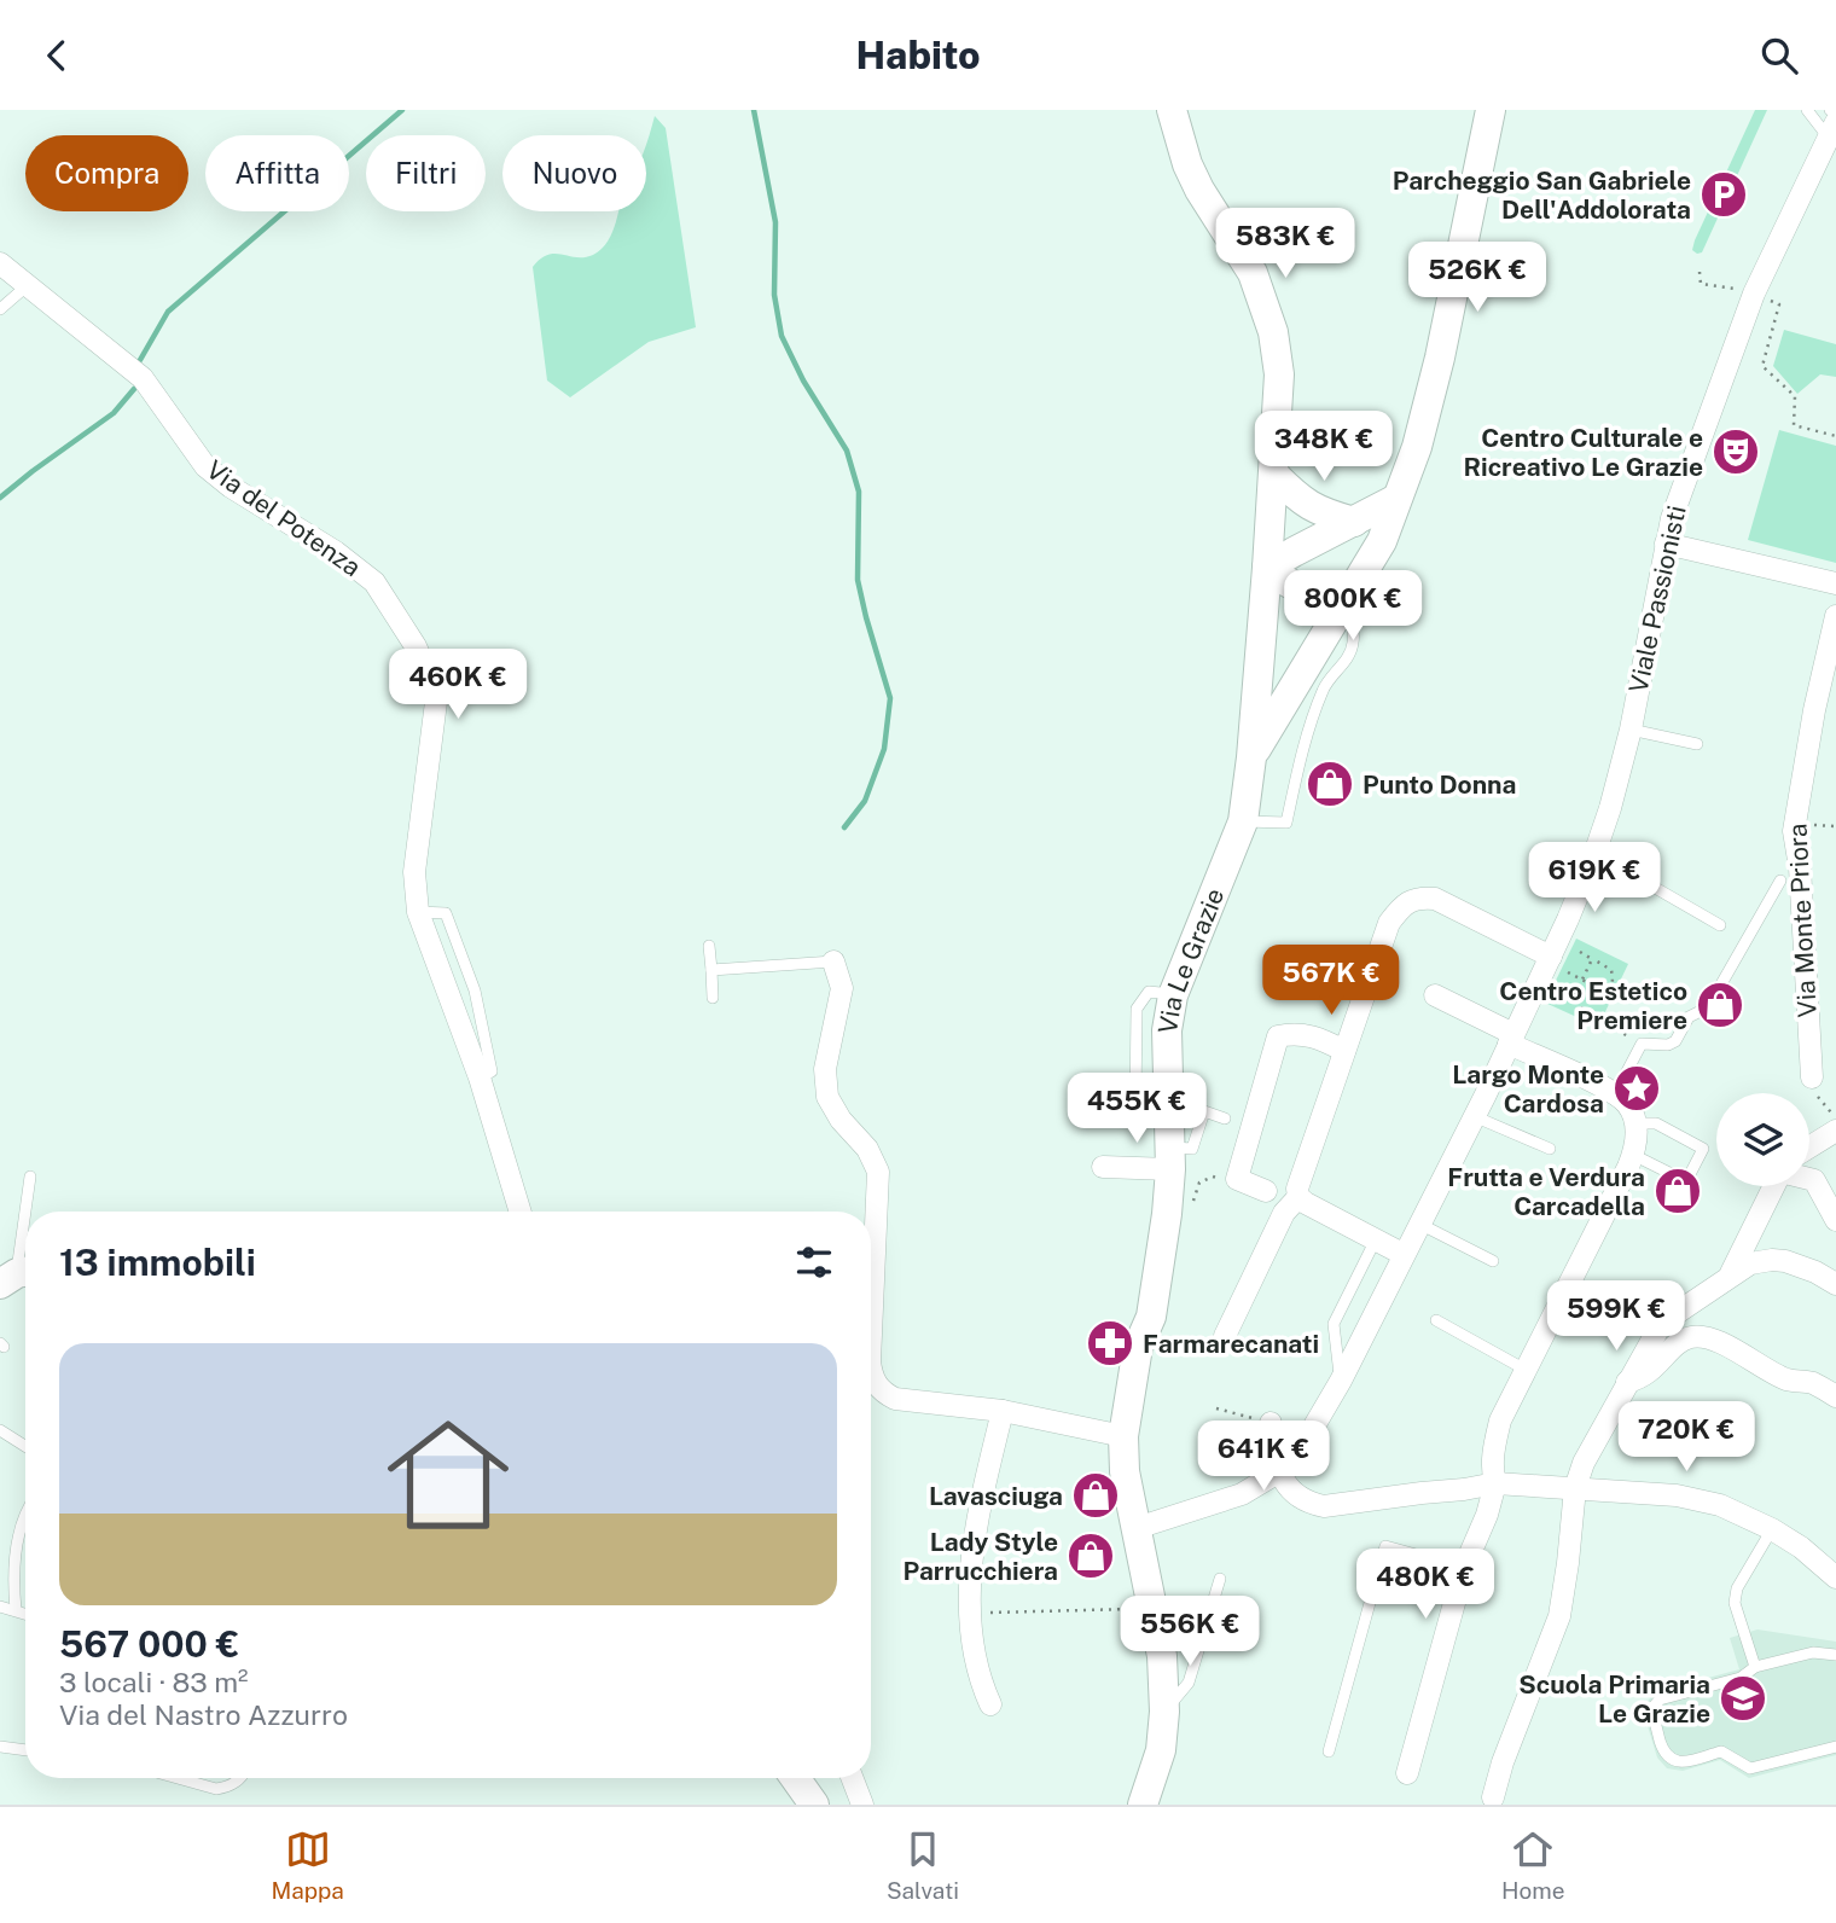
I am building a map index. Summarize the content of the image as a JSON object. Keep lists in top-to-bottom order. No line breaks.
{"streets":{"main road":["Via Le Grazie"],"street":["Via del Potenza","Viale Passionisti","Via Monte Priora"]},"crossings":[["Viale Passionisti","Via Le Grazie"]],"places":{"parking":["Parcheggio San Gabriele Dell'Addolorata"],"theatre":["Centro Culturale e Ricreativo Le Grazie"],"shop":["Punto Donna","Centro Estetico Premiere","Frutta e Verdura Carcadella","Lavasciuga","Lady Style Parrucchiera"],"place":["Largo Monte Cardosa"],"pharmacy":["Farmarecanati"],"school or university":["Scuola Primaria Le Grazie"]},"page":{"header":"Habito","chip":["Compra","Affitta","Filtri","Nuovo"],"price":["583K €","526K €","348K €","800K €","460K €","619K €","567K €","455K €","599K €","720K €","641K €","480K €","556K €"],"heading":"13 immobili","list":[{"name":"567 000 €","note":"3 locali · 83 m² · Via del Nastro Azzurro"}],"tabs":["Mappa","Salvati","Home"]}}
